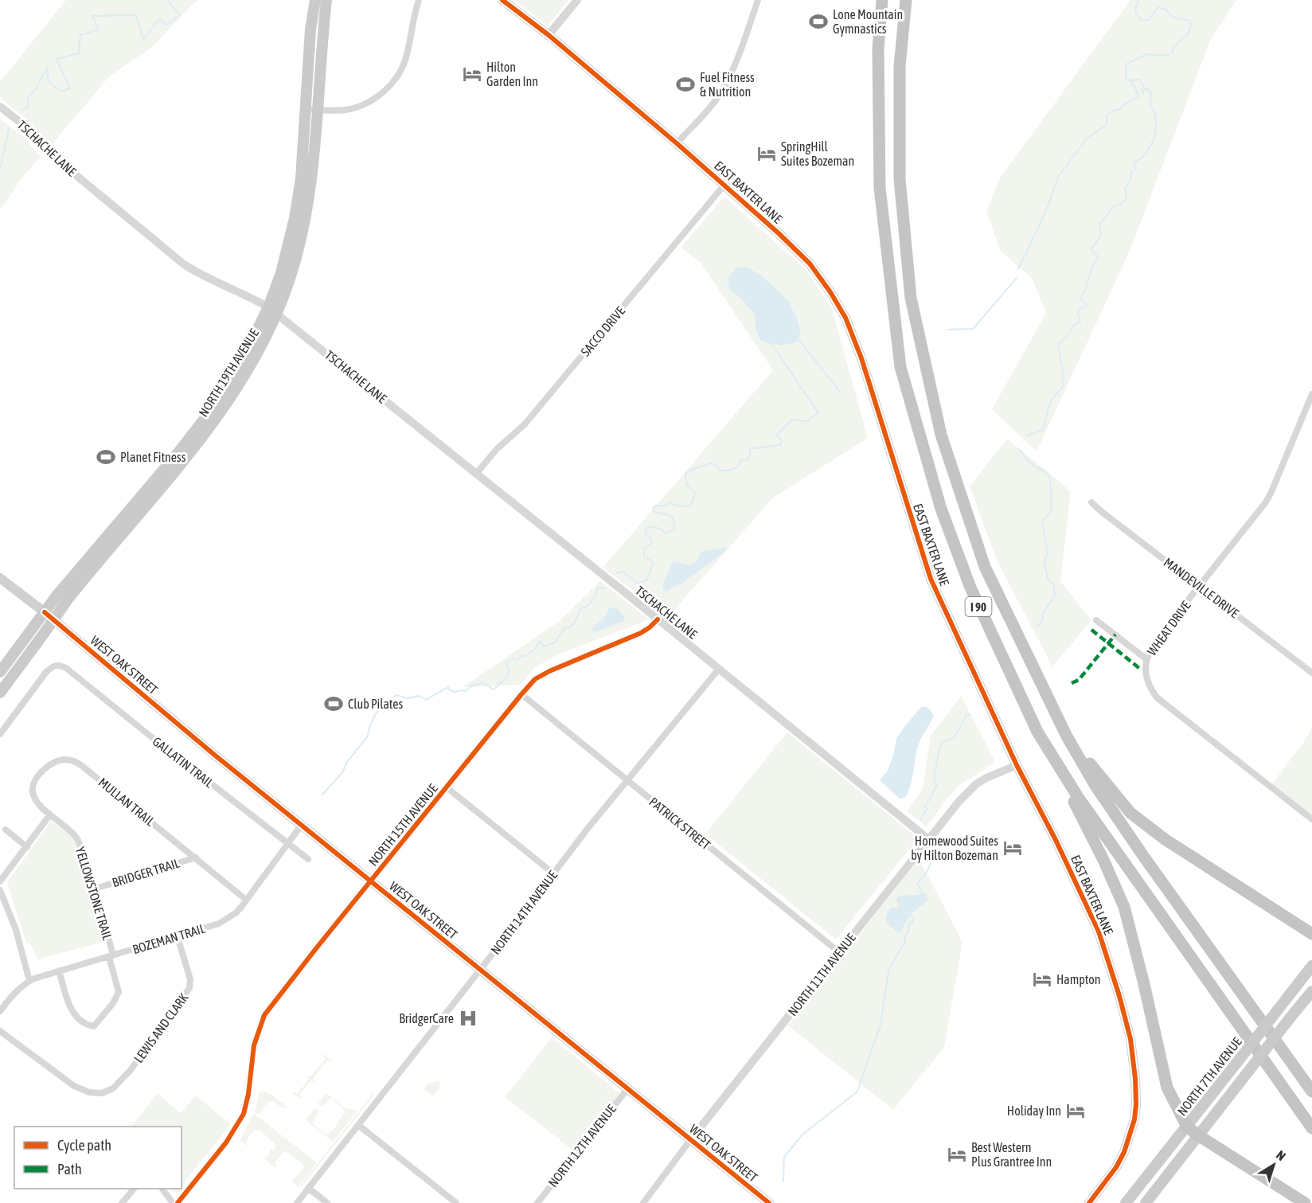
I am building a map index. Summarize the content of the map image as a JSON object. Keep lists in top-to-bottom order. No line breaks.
{"streets":{"highway":["I 90"],"main road":["EAST BAXTER LANE","NORTH 19TH AVENUE","WEST OAK STREET","NORTH 7TH AVENUE"],"street":["TSCHACHE LANE","SACCO DRIVE","MANDEVILLE DRIVE","WHEAT DRIVE","GALLATIN TRAIL","MULLAN TRAIL","PATRICK STREET","NORTH 15TH AVENUE","BRIDGER TRAIL","YELLOWSTONE TRAIL","NORTH 14TH AVENUE","BOZEMAN TRAIL","NORTH 11TH AVENUE","LEWIS AND CLARK","NORTH 12TH AVENUE"]},"crossings":[["TSCHACHE LANE","SACCO DRIVE"],["TSCHACHE LANE","NORTH 19TH AVENUE"],["TSCHACHE LANE","NORTH 15TH AVENUE"],["TSCHACHE LANE","NORTH 14TH AVENUE"],["TSCHACHE LANE","NORTH 11TH AVENUE"],["EAST BAXTER LANE","SACCO DRIVE"],["EAST BAXTER LANE","NORTH 11TH AVENUE"],["NORTH 19TH AVENUE","WEST OAK STREET"],["MANDEVILLE DRIVE","WHEAT DRIVE"],["WEST OAK STREET","NORTH 15TH AVENUE"],["WEST OAK STREET","NORTH 14TH AVENUE"],["WEST OAK STREET","BOZEMAN TRAIL"],["WEST OAK STREET","NORTH 11TH AVENUE"],["WEST OAK STREET","NORTH 12TH AVENUE"],["GALLATIN TRAIL","BOZEMAN TRAIL"],["MULLAN TRAIL","BRIDGER TRAIL"],["MULLAN TRAIL","YELLOWSTONE TRAIL"],["MULLAN TRAIL","BOZEMAN TRAIL"],["PATRICK STREET","NORTH 15TH AVENUE"],["PATRICK STREET","NORTH 14TH AVENUE"],["PATRICK STREET","NORTH 11TH AVENUE"],["BRIDGER TRAIL","YELLOWSTONE TRAIL"],["YELLOWSTONE TRAIL","BOZEMAN TRAIL"],["BOZEMAN TRAIL","LEWIS AND CLARK"]],"places":{"sports":["Lone Mountain Gymnastics","Fuel Fitness & Nutrition","Planet Fitness","Club Pilates"],"hotel":["Hilton Garden Inn","SpringHill Suites Bozeman","Homewood Suites by Hilton Bozeman","Hampton","Holiday Inn","Best Western Plus Grantree Inn"],"hospital":["BridgerCare"]},"legend":["Cycle path","Path"],"north":"top right"}
